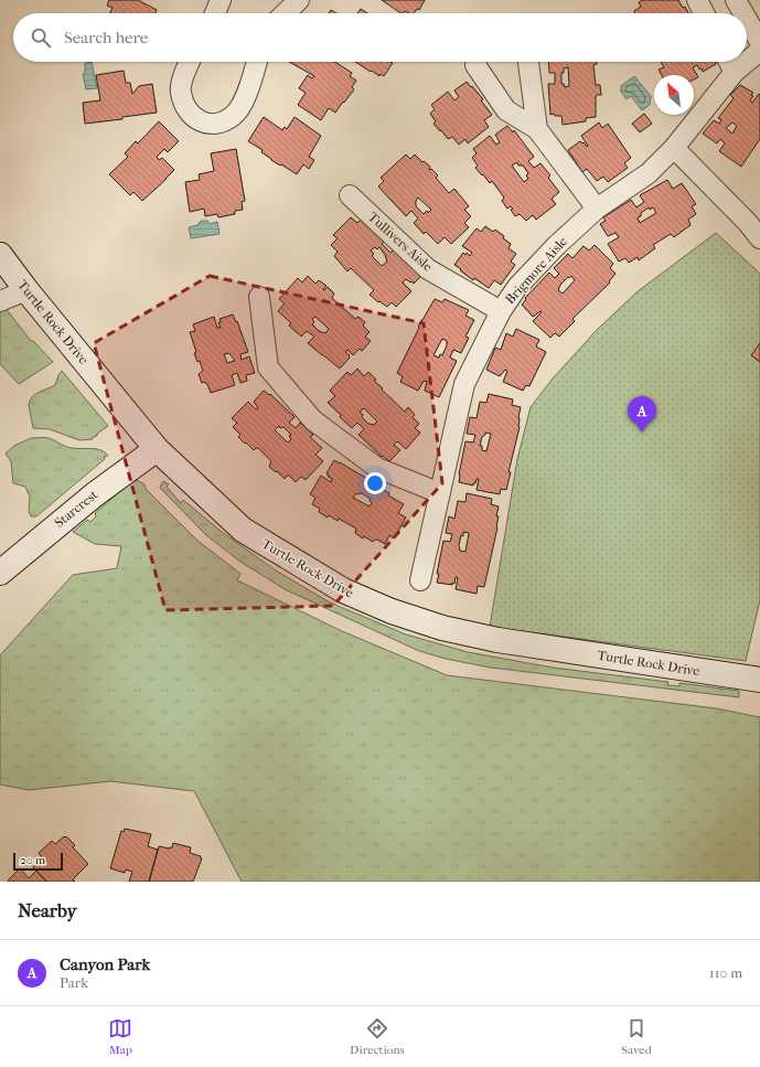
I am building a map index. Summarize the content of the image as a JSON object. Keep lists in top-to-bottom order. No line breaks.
{"streets":{"street":["Tullivers Aisle","Brigmore Aisle","Turtle Rock Drive","Starcrest"]},"crossings":[["Tullivers Aisle","Brigmore Aisle"],["Turtle Rock Drive","Starcrest"]],"scale_bar":"20 m","north":"top left","page":{"search":"Search here","pins":"A","scale":"20 m","heading":"Nearby","list":[{"mark":"A","name":"Canyon Park","note":"Park","value":"110 m"}],"nav":["Map","Directions","Saved"]}}
